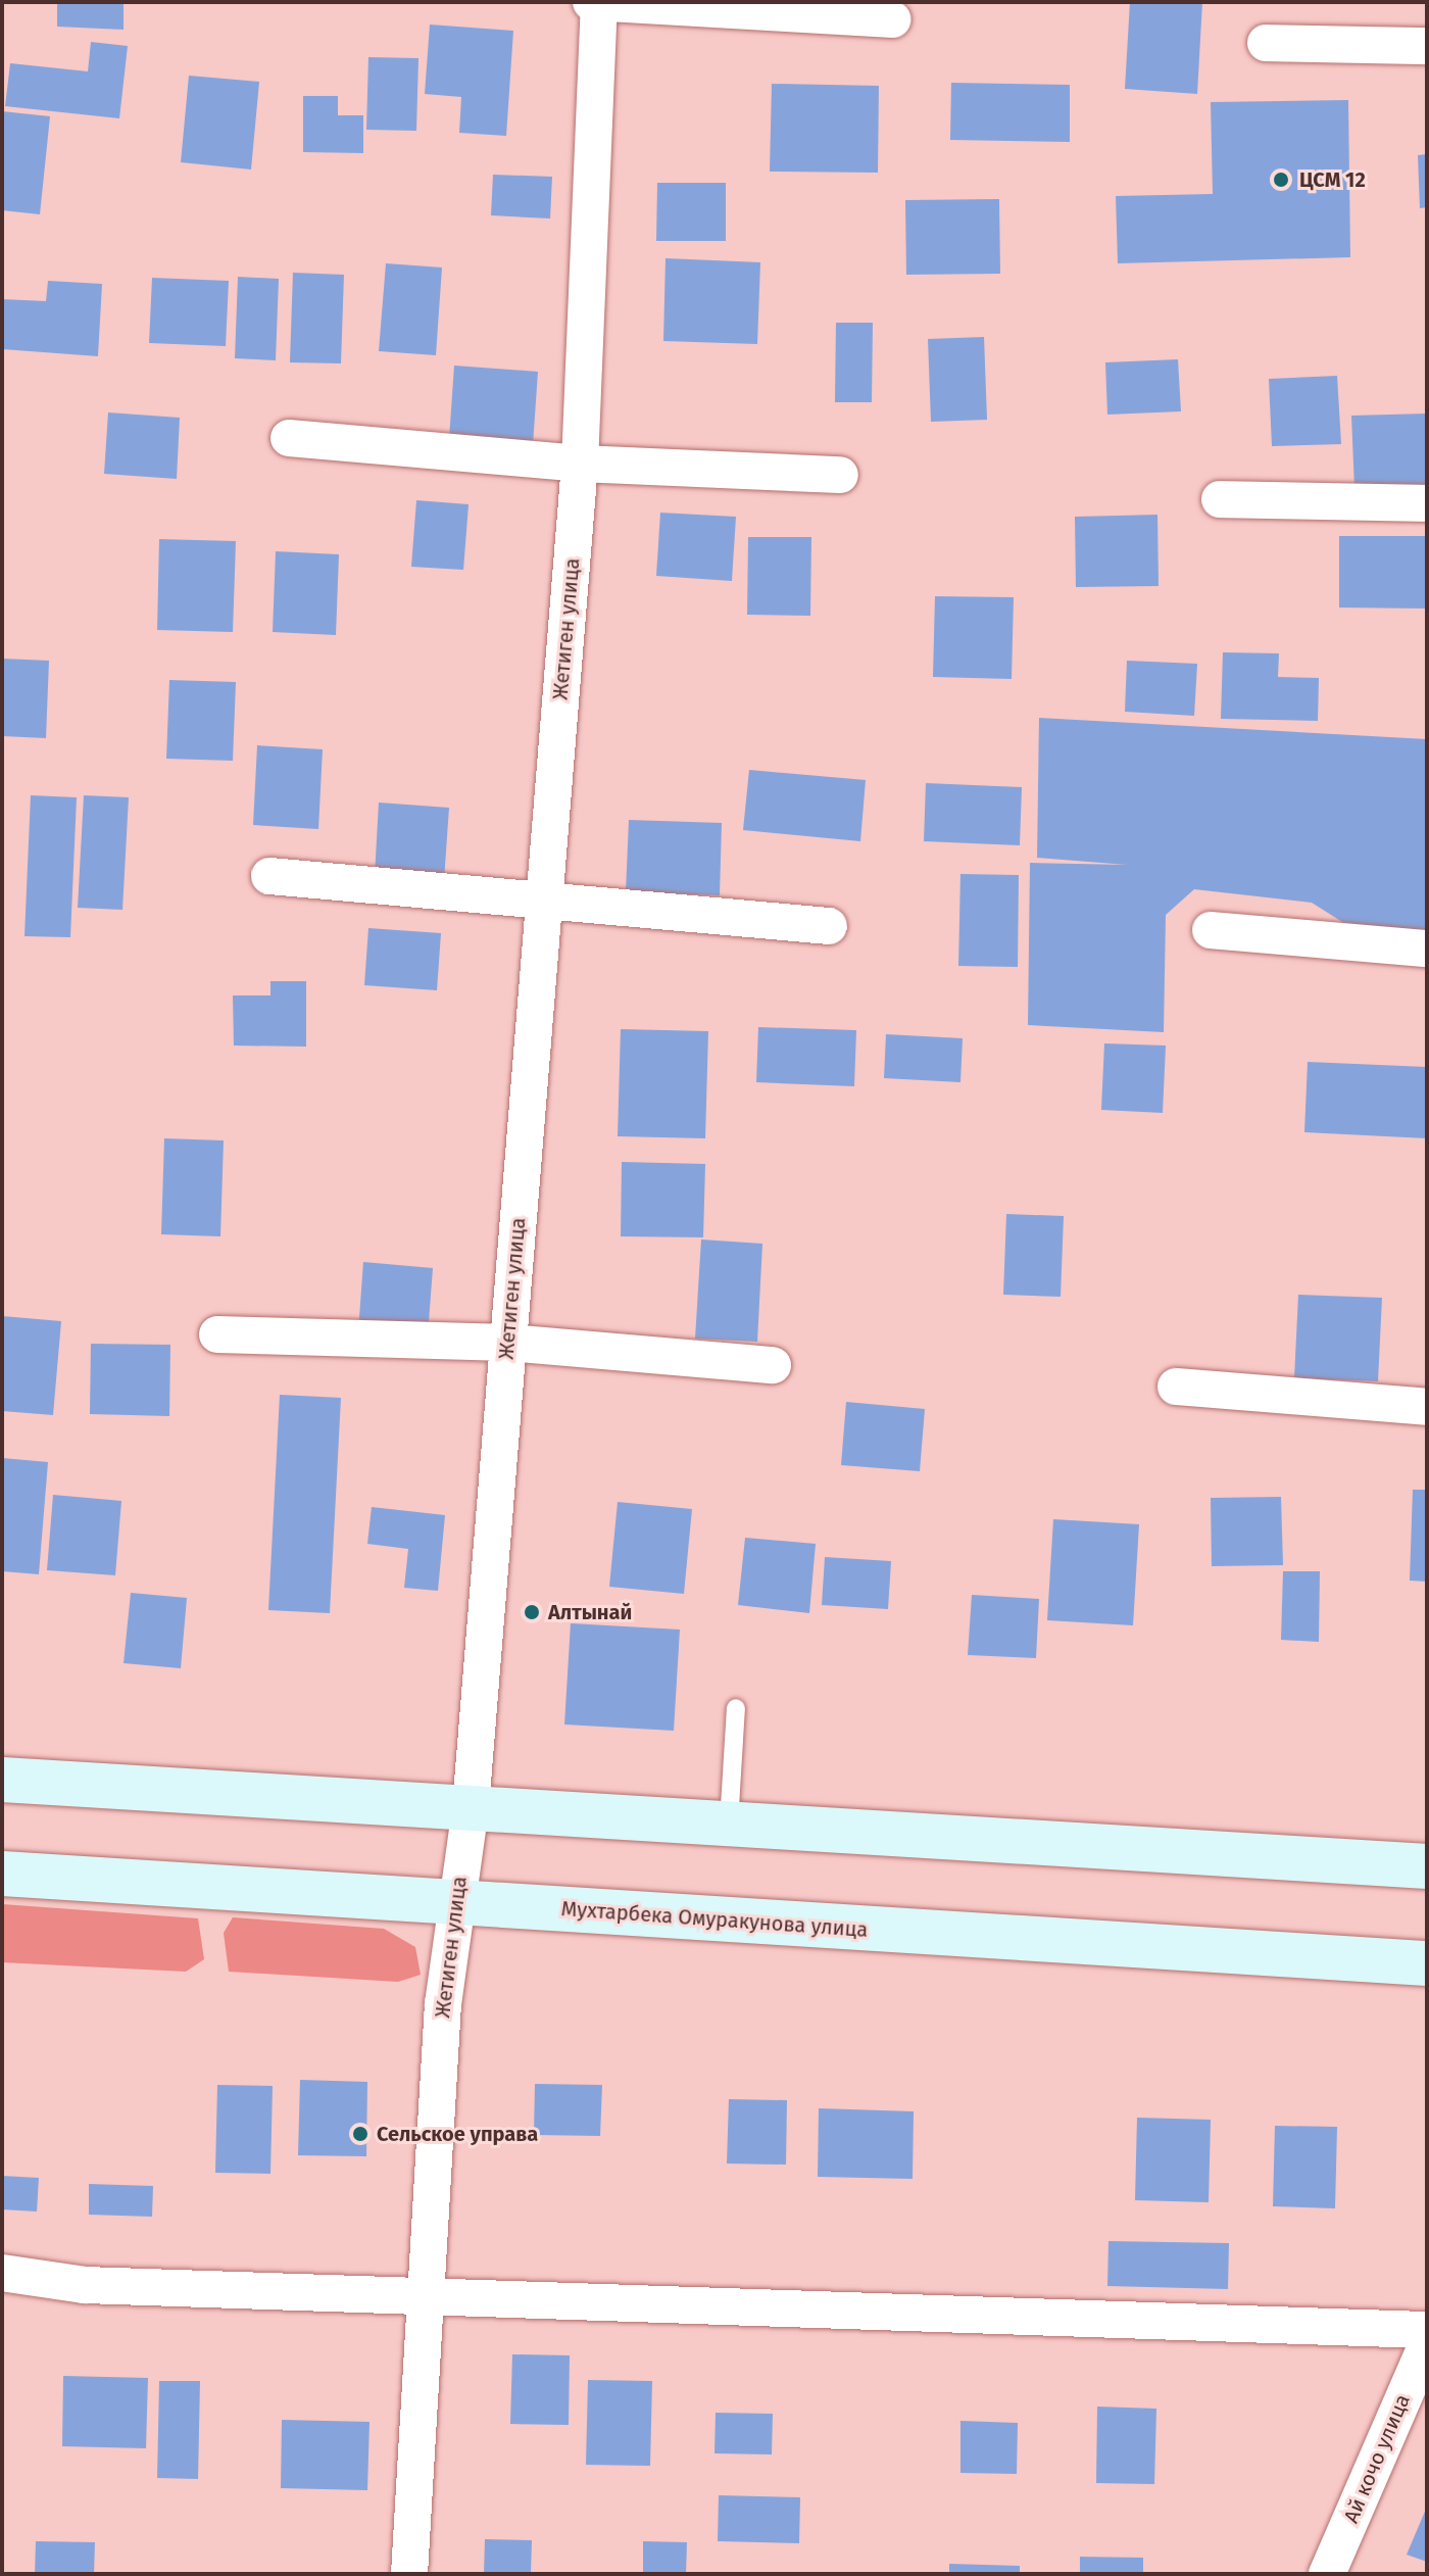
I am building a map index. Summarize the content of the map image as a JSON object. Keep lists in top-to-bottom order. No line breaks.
{"streets":{"main road":["Мухтарбека Омуракунова улица"],"street":["Жетиген улица","Ай кочо улица"]},"crossings":[["Жетиген улица","Мухтарбека Омуракунова улица"]],"places":["ЦСМ 12","Алтынай","Сельское управа"]}
